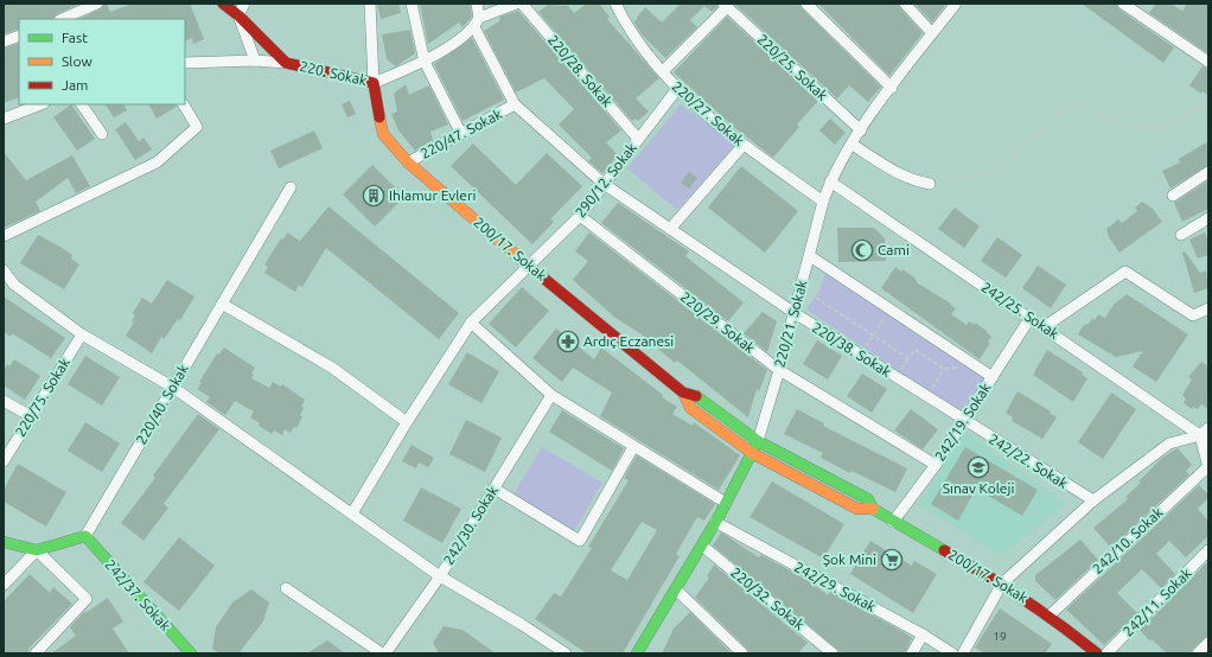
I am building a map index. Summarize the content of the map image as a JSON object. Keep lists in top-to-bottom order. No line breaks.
{"streets":{"street":["220/25. Sokak","220/28. Sokak","220. Sokak","220/27. Sokak","220/47. Sokak","290/12. Sokak","200/17. Sokak","242/25. Sokak","220/29. Sokak","220/21. Sokak","220/38. Sokak","220/75. Sokak","220/40. Sokak","242/19. Sokak","242/22. Sokak","242/30. Sokak","242/10. Sokak","242/29. Sokak","242/37. Sokak","220/32. Sokak","242/11. Sokak"]},"crossings":[["220/25. Sokak","220/21. Sokak"],["220/28. Sokak","290/12. Sokak"],["220. Sokak","200/17. Sokak"],["220. Sokak","220/38. Sokak"],["220/27. Sokak","290/12. Sokak"],["220/27. Sokak","220/21. Sokak"],["220/47. Sokak","200/17. Sokak"],["220/47. Sokak","220/38. Sokak"],["290/12. Sokak","200/17. Sokak"],["290/12. Sokak","220/29. Sokak"],["290/12. Sokak","220/38. Sokak"],["200/17. Sokak","220/21. Sokak"],["200/17. Sokak","242/19. Sokak"],["200/17. Sokak","242/10. Sokak"],["242/25. Sokak","220/21. Sokak"],["242/25. Sokak","242/19. Sokak"],["220/29. Sokak","220/21. Sokak"],["220/29. Sokak","242/19. Sokak"],["220/21. Sokak","220/38. Sokak"],["220/21. Sokak","242/29. Sokak"],["220/21. Sokak","220/32. Sokak"],["220/38. Sokak","242/19. Sokak"],["220/38. Sokak","242/22. Sokak"],["220/40. Sokak","242/37. Sokak"],["242/19. Sokak","242/22. Sokak"]],"places":{"building":["Ihlamur Evleri"],"mosque":["Cami"],"pharmacy":["Ardıç Eczanesi"],"school or university":["Sınav Koleji"],"supermarket":["Şok Mini"]},"house_numbers":["19"],"legend":["Fast","Slow","Jam"]}
